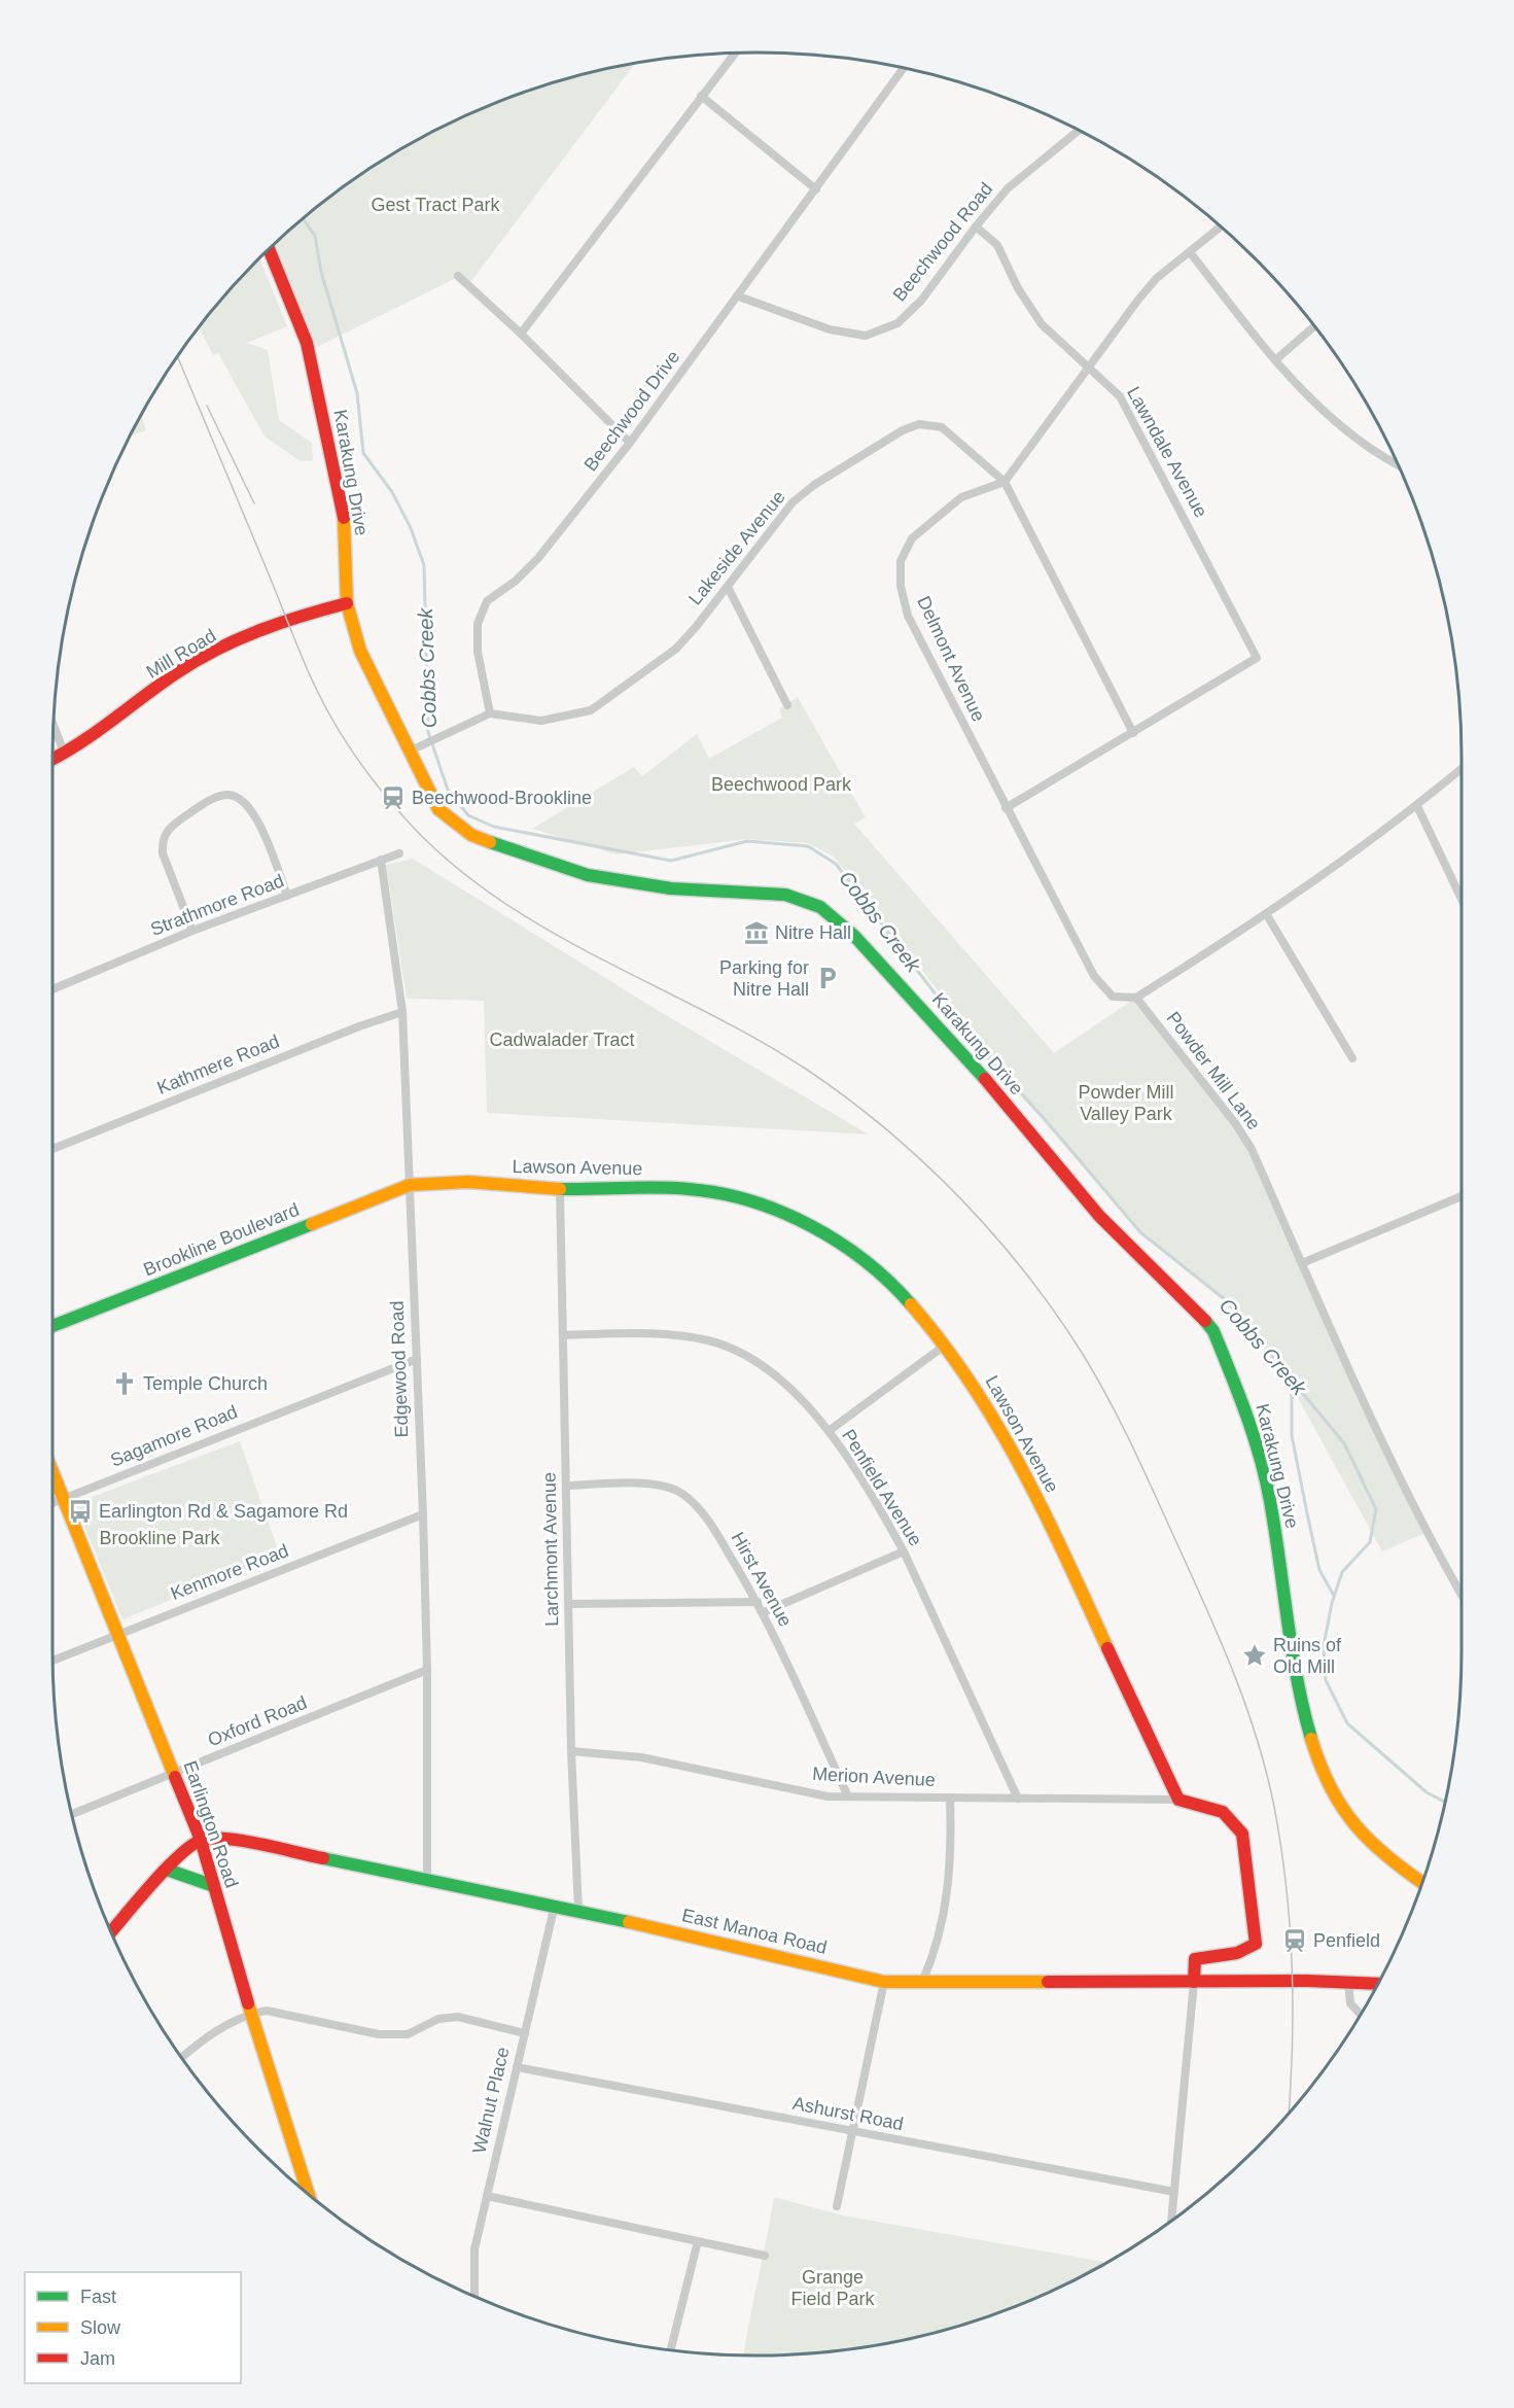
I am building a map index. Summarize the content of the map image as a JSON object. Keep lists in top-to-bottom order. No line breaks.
{"streets":{"street":["Beechwood Road","Beechwood Drive","Lawndale Avenue","Karakung Drive","Lakeside Avenue","Mill Road","Delmont Avenue","Strathmore Road","Kathmere Road","Powder Mill Lane","Lawson Avenue","Brookline Boulevard","Edgewood Road","Sagamore Road","Penfield Avenue","Larchmont Avenue","Kenmore Road","Hirst Avenue","Oxford Road","Merion Avenue","Earlington Road","East Manoa Road","Walnut Place","Ashurst Road"]},"crossings":[["Beechwood Road","Beechwood Drive"],["Beechwood Road","Lawndale Avenue"],["Beechwood Drive","Lakeside Avenue"],["Karakung Drive","Mill Road"],["Lakeside Avenue","Delmont Avenue"],["Delmont Avenue","Powder Mill Lane"],["Strathmore Road","Edgewood Road"],["Kathmere Road","Edgewood Road"],["Lawson Avenue","Brookline Boulevard"],["Lawson Avenue","Edgewood Road"],["Lawson Avenue","Larchmont Avenue"],["Lawson Avenue","Merion Avenue"],["Brookline Boulevard","Edgewood Road"],["Edgewood Road","Sagamore Road"],["Edgewood Road","Kenmore Road"],["Edgewood Road","Oxford Road"],["Edgewood Road","East Manoa Road"],["Sagamore Road","Earlington Road"],["Penfield Avenue","Larchmont Avenue"],["Penfield Avenue","Merion Avenue"],["Larchmont Avenue","Hirst Avenue"],["Larchmont Avenue","Merion Avenue"],["Larchmont Avenue","East Manoa Road"],["Kenmore Road","Earlington Road"],["Hirst Avenue","Merion Avenue"],["Oxford Road","Earlington Road"],["Earlington Road","East Manoa Road"],["East Manoa Road","Walnut Place"],["Walnut Place","Ashurst Road"]],"water":["Cobbs Creek"],"parks":["Gest Tract Park","Beechwood Park","Cadwalader Tract","Powder Mill Valley Park","Brookline Park","Grange Field Park"],"places":{"station":["Beechwood-Brookline","Penfield"],"museum":["Nitre Hall"],"parking":["Parking for Nitre Hall"],"church":["Temple Church"],"bus stop":["Earlington Rd & Sagamore Rd"],"place":["Ruins of Old Mill"]},"legend":["Fast","Slow","Jam"]}
